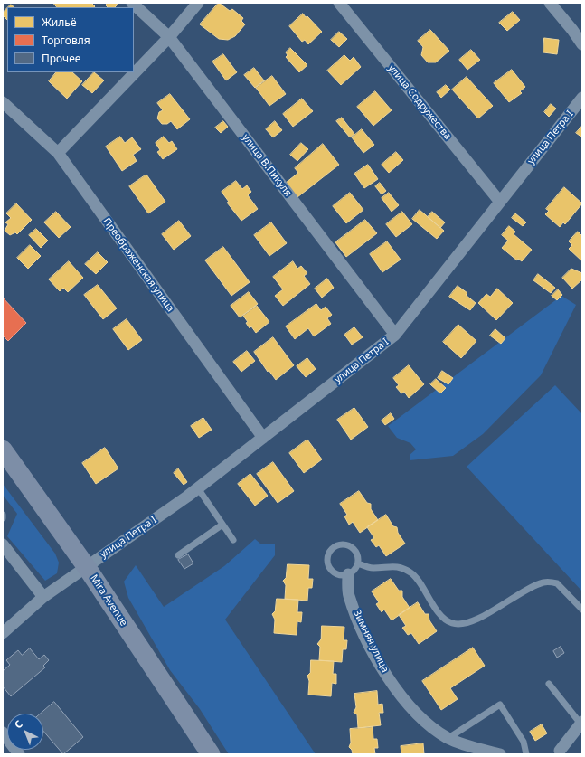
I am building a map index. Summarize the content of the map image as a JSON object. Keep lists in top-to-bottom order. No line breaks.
{"streets":{"main road":["Mira Avenue"],"street":["улица Содружества","улица Петра I","улица В.Пикуля","Преображенская улица","Зимняя улица"]},"crossings":[["улица Содружества","улица Петра I"],["улица Петра I","улица В.Пикуля"],["улица Петра I","Преображенская улица"],["улица Петра I","Mira Avenue"]],"legend":["Жильё","Торговля","Прочее"],"north":"top left"}
